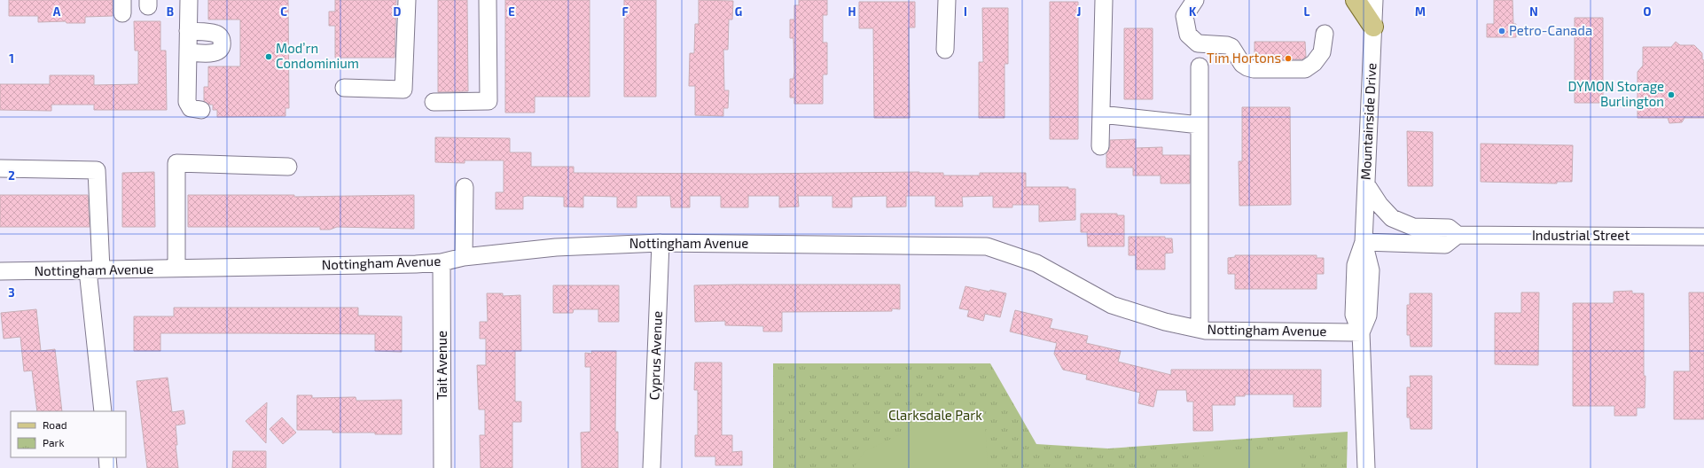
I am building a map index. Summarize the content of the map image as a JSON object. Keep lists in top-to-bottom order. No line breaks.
{"streets":{"street":["Mountainside Drive","Industrial Street","Nottingham Avenue","Cyprus Avenue","Tait Avenue"]},"crossings":[["Mountainside Drive","Industrial Street"],["Mountainside Drive","Nottingham Avenue"],["Nottingham Avenue","Cyprus Avenue"],["Nottingham Avenue","Tait Avenue"]],"parks":["Clarksdale Park"],"places":["Petro-Canada","Mod’rn Condominium","Tim Hortons","DYMON Storage Burlington"],"legend":["Road","Park"],"grid":{"columns":["A","B","C","D","E","F","G","H","I","J","K","L","M","N","O"],"rows":["1","2","3"]}}
